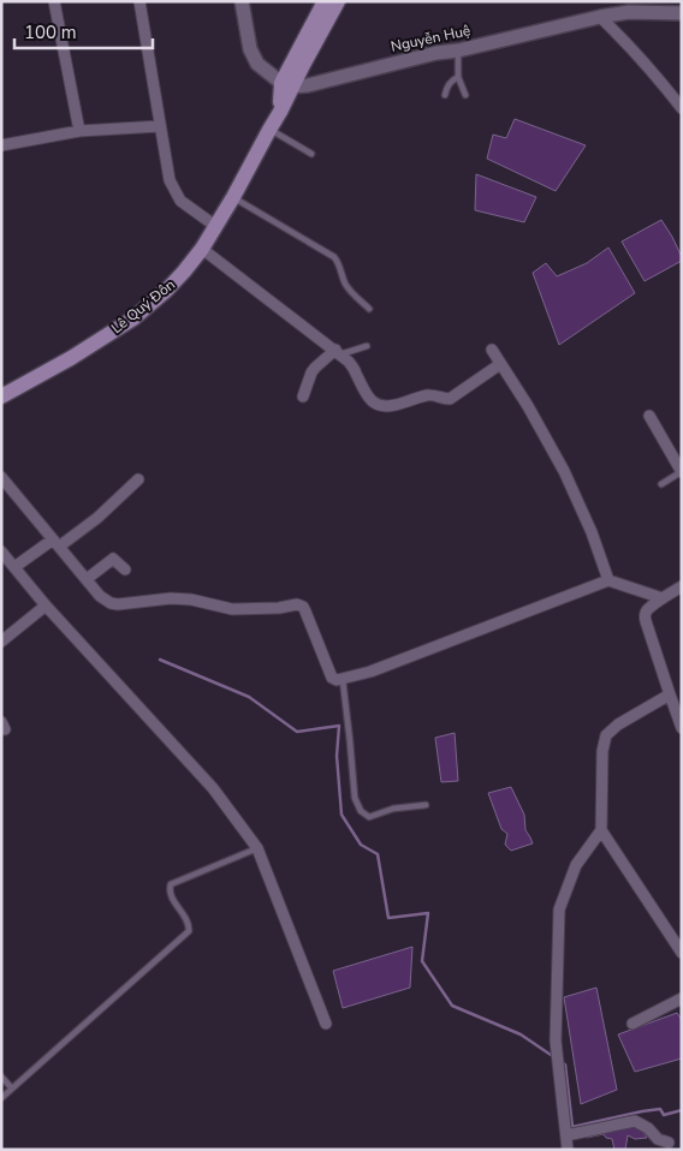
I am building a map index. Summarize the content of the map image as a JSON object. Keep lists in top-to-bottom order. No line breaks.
{"streets":{"main road":["Lê Quý Đôn"],"street":["Nguyễn Huệ"]},"crossings":[["Nguyễn Huệ","Lê Quý Đôn"]],"scale_bar":"100 m"}
